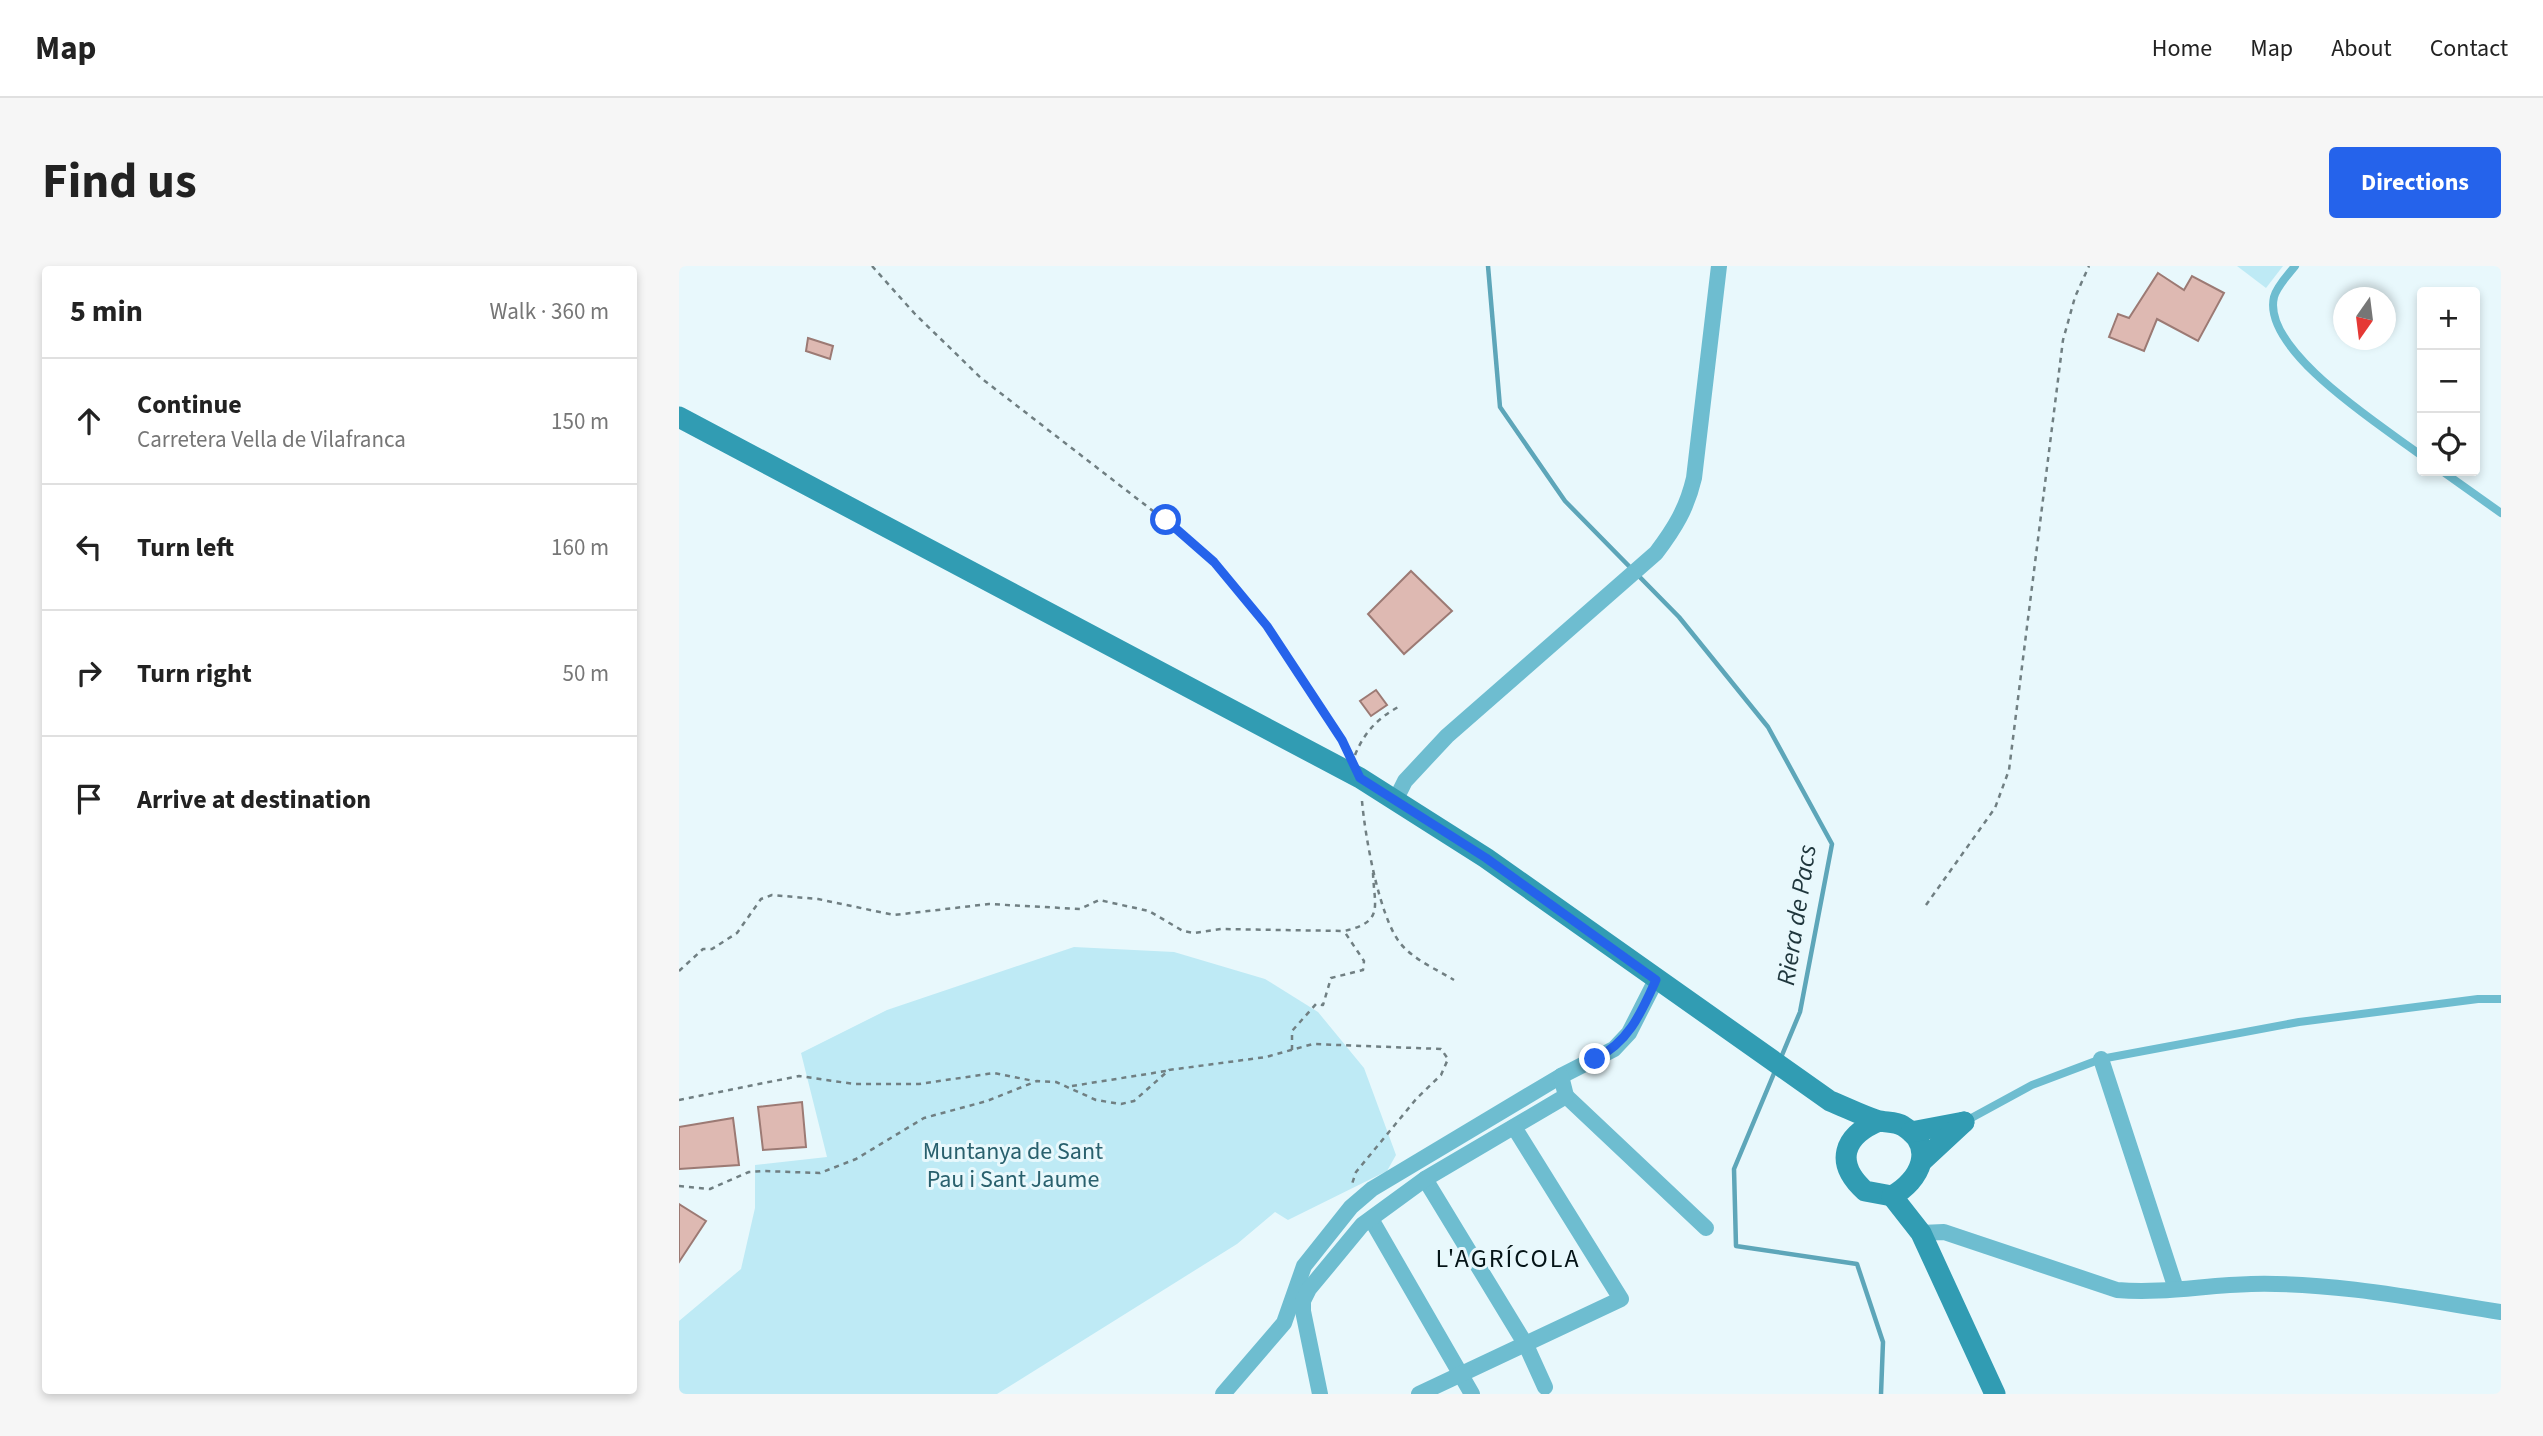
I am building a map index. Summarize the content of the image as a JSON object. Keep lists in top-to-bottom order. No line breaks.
{"districts":["L'AGRÍCOLA"],"water":["Riera de Pacs"],"parks":["Muntanya de Sant Pau i Sant Jaume"],"north":"bottom","page":{"header":"Map","nav":["Home","Map","About","Contact"],"title":"Find us","buttons":"Directions","heading":["5 min","Walk · 360 m"],"map_buttons":["+","−"],"list":[["Continue","Carretera Vella de Vilafranca","150 m"],["Turn left","160 m"],["Turn right","50 m"],"Arrive at destination"]}}
